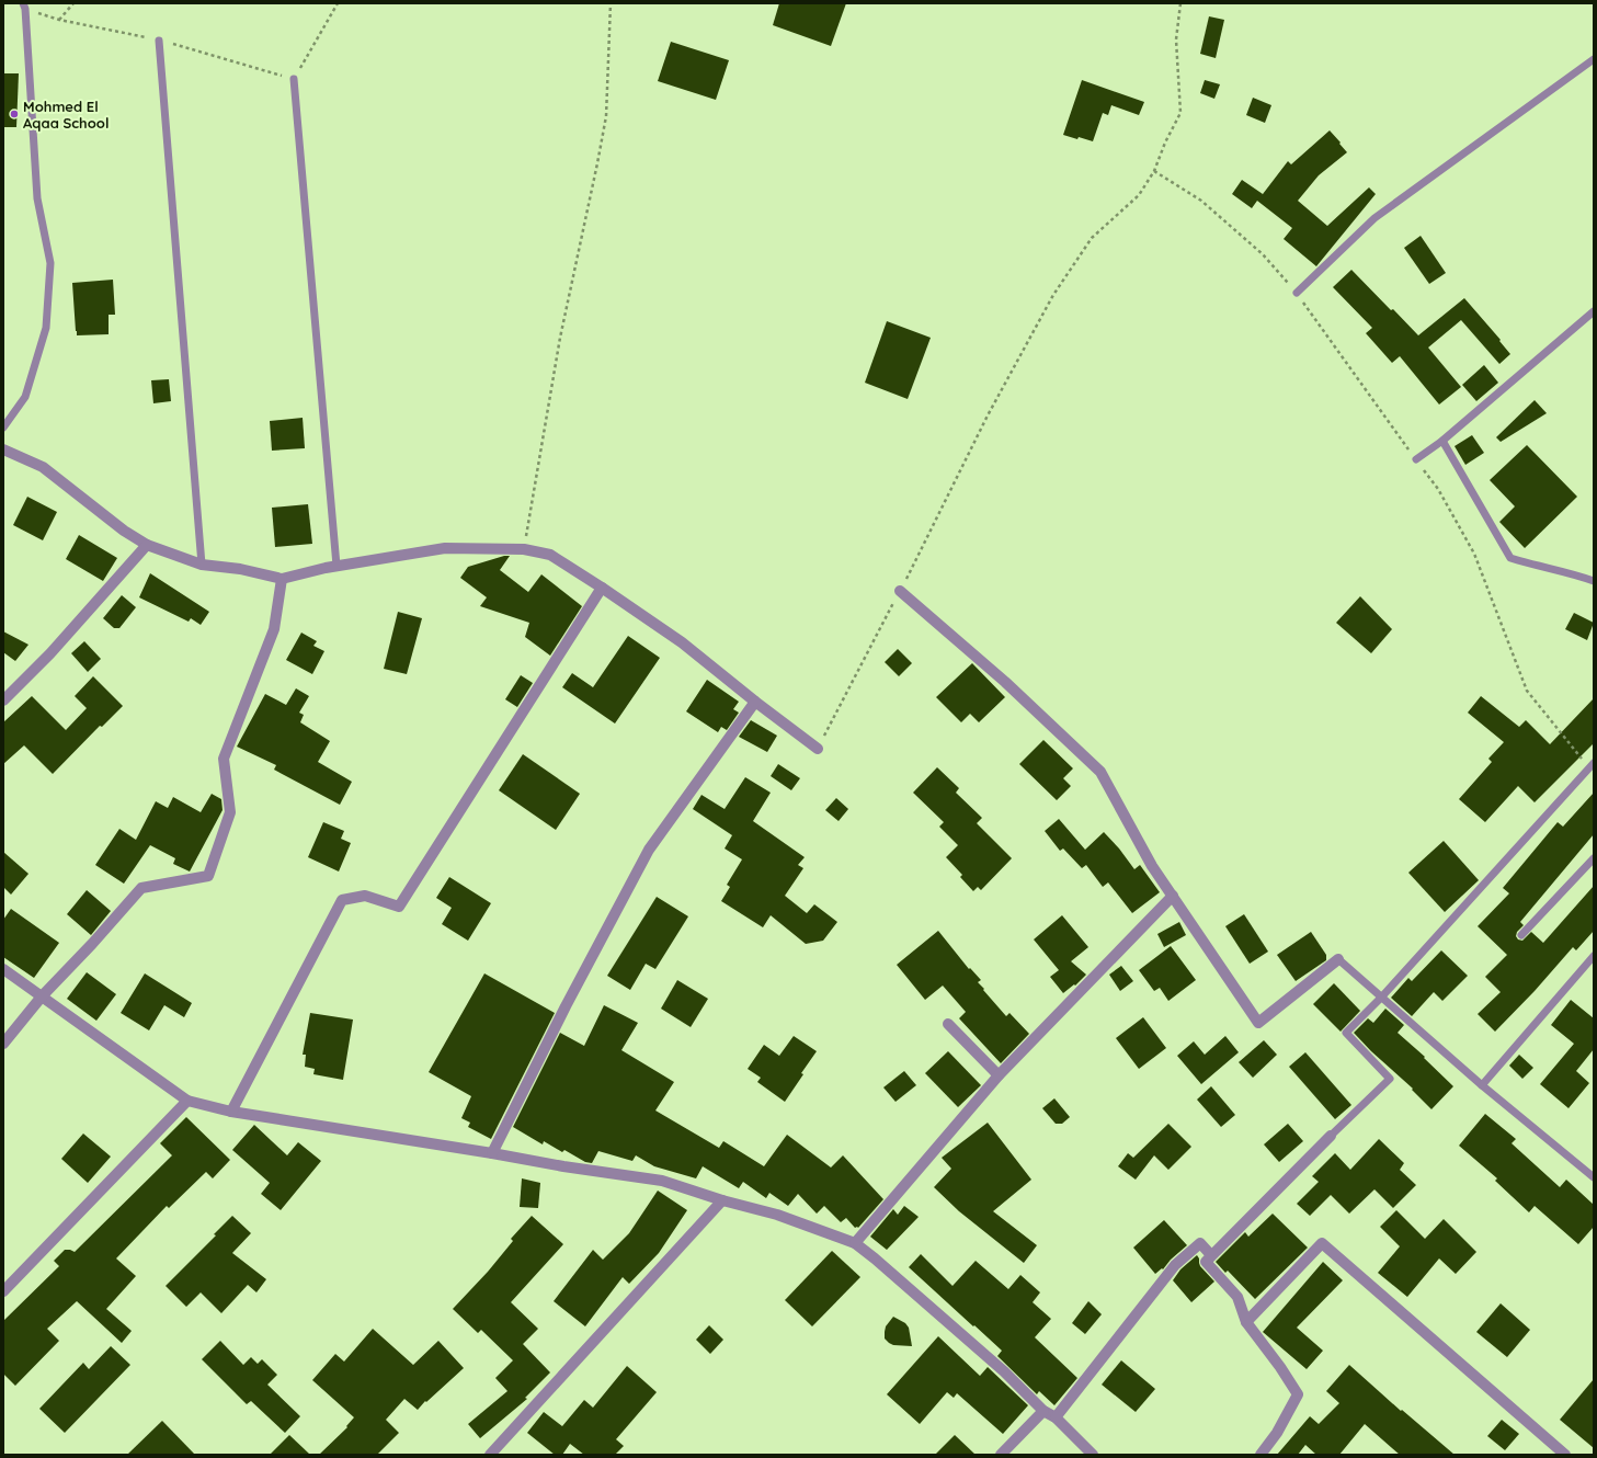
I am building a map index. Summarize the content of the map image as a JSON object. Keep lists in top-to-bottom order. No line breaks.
{"places":["Mohmed El Aqaa School"]}
